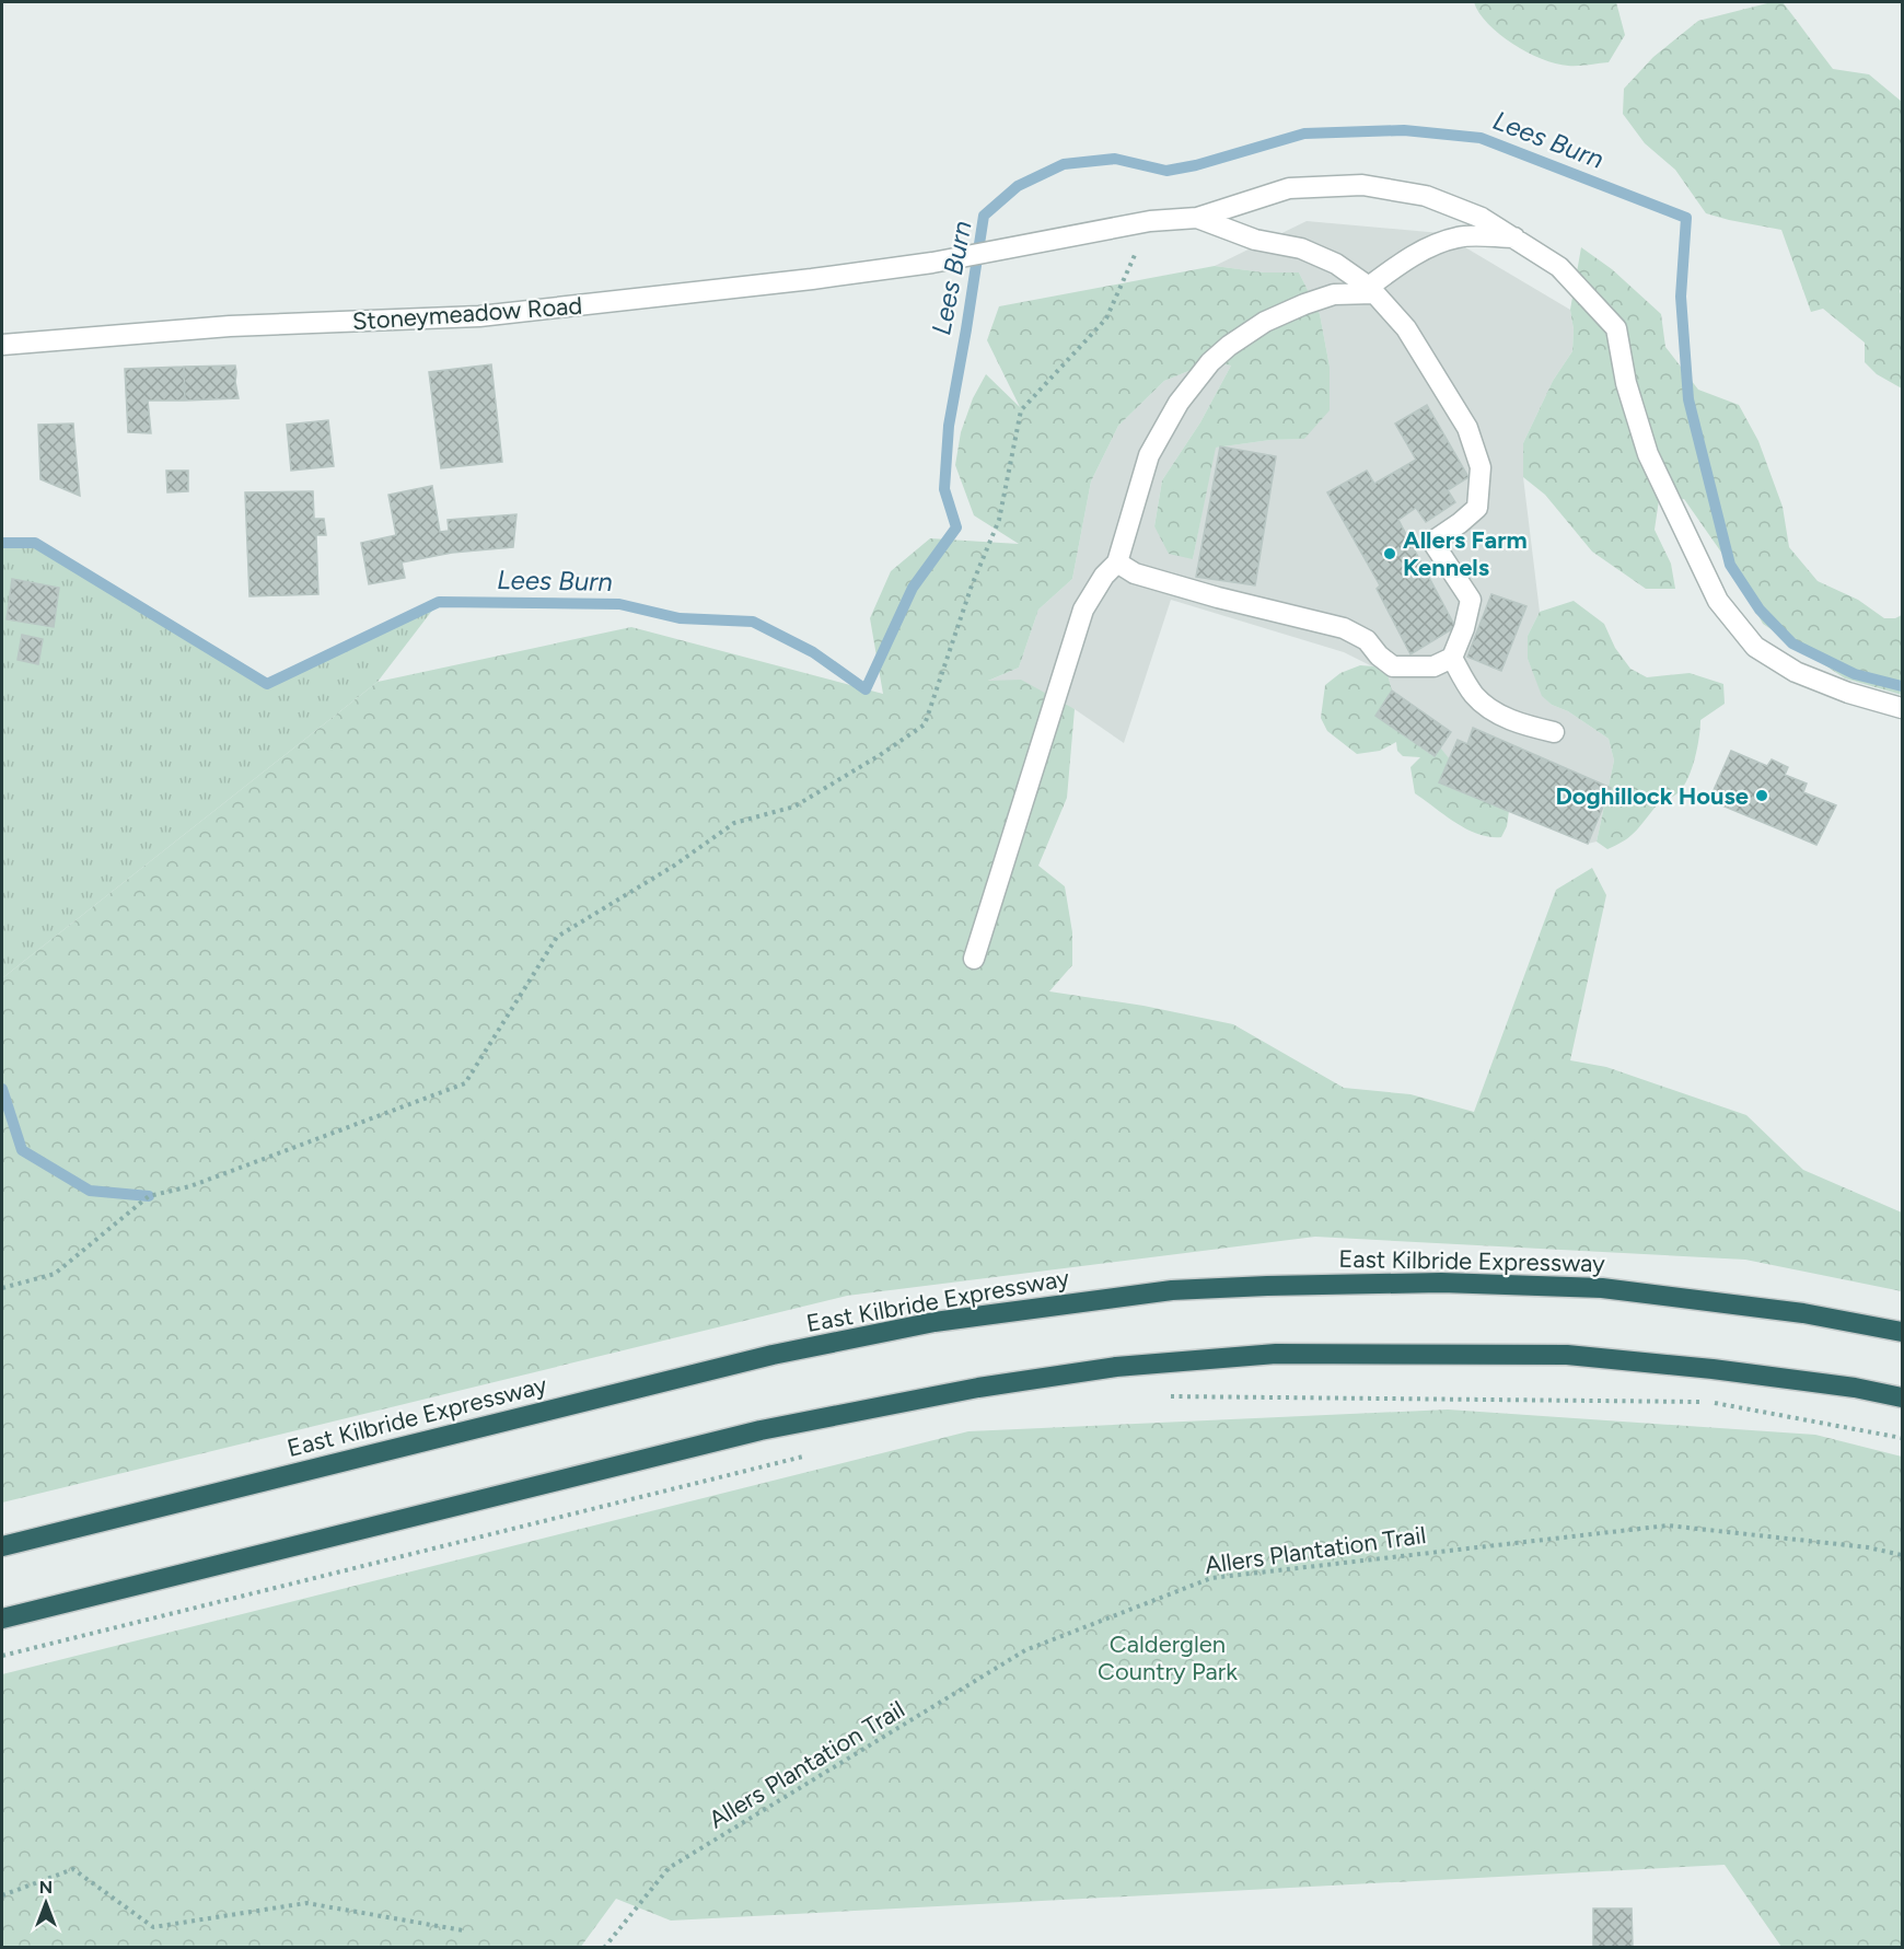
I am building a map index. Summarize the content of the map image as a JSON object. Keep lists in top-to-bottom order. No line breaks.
{"streets":{"highway":["East Kilbride Expressway"],"street":["Stoneymeadow Road"],"path":["Allers Plantation Trail"]},"water":["Lees Burn"],"parks":["Calderglen Country Park"],"places":["Allers Farm Kennels","Doghillock House"],"north":"top"}
